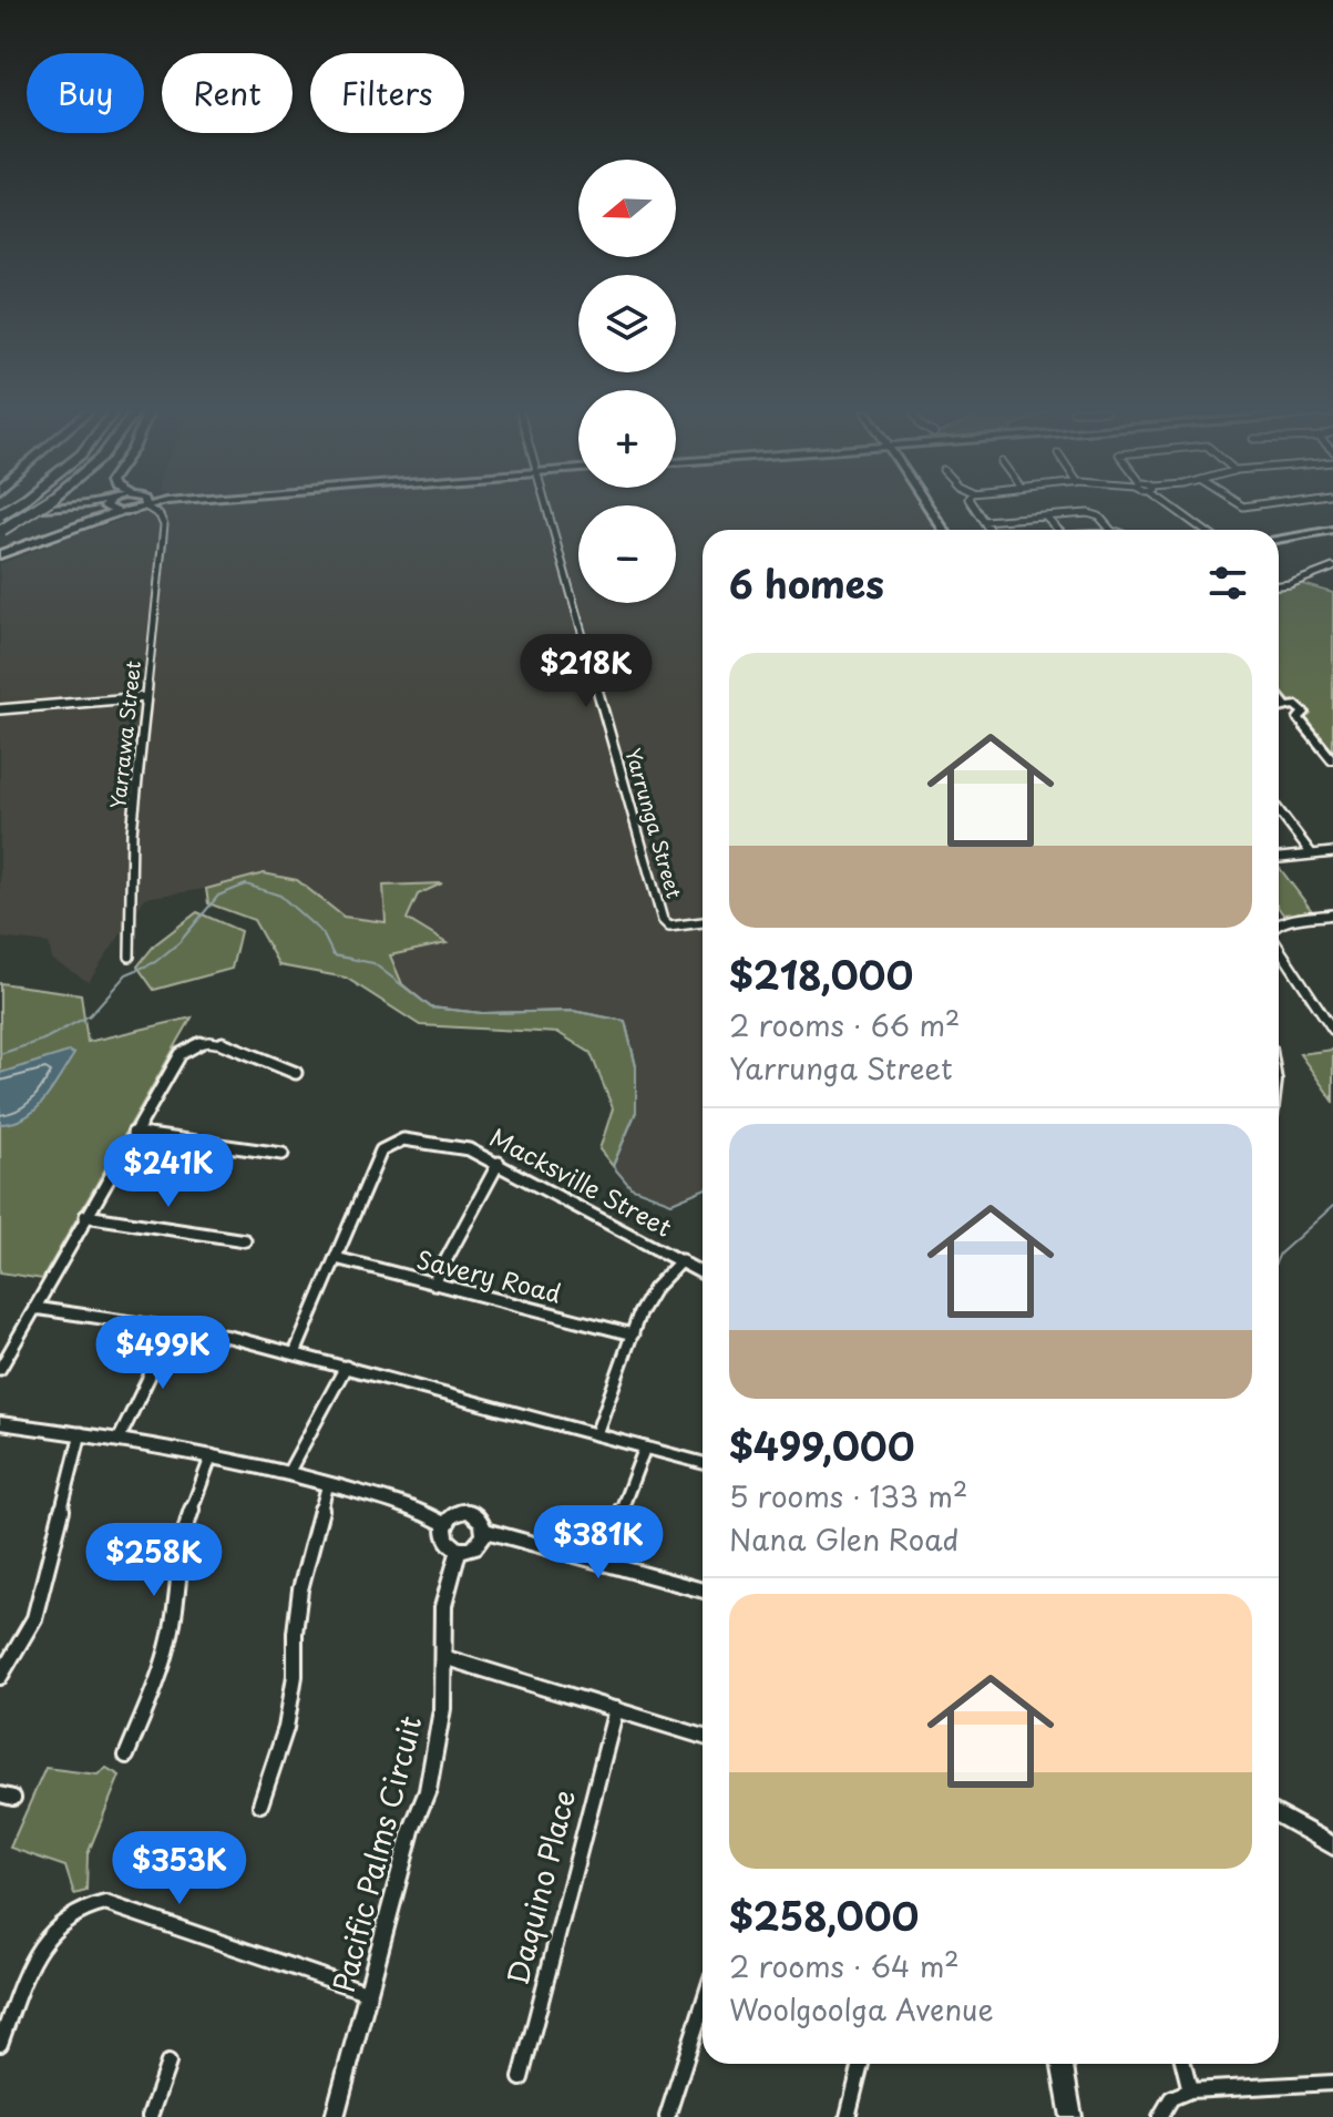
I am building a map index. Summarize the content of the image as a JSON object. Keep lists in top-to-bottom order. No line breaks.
{"streets":{"street":["Yarrawa Street","Yarrunga Street","Macksville Street","Savery Road","Pacific Palms Circuit","Daquino Place"]},"crossings":[["Macksville Street","Savery Road"]],"north":"left","page":{"chip":["Buy","Rent","Filters"],"map_buttons":["+","−"],"heading":"6 homes","price":["$218K","$241K","$499K","$381K","$258K","$353K"],"list":[{"name":"$218,000","note":"2 rooms · 66 m² · Yarrunga Street"},{"name":"$499,000","note":"5 rooms · 133 m² · Nana Glen Road"},{"name":"$258,000","note":"2 rooms · 64 m² · Woolgoolga Avenue"}]}}
